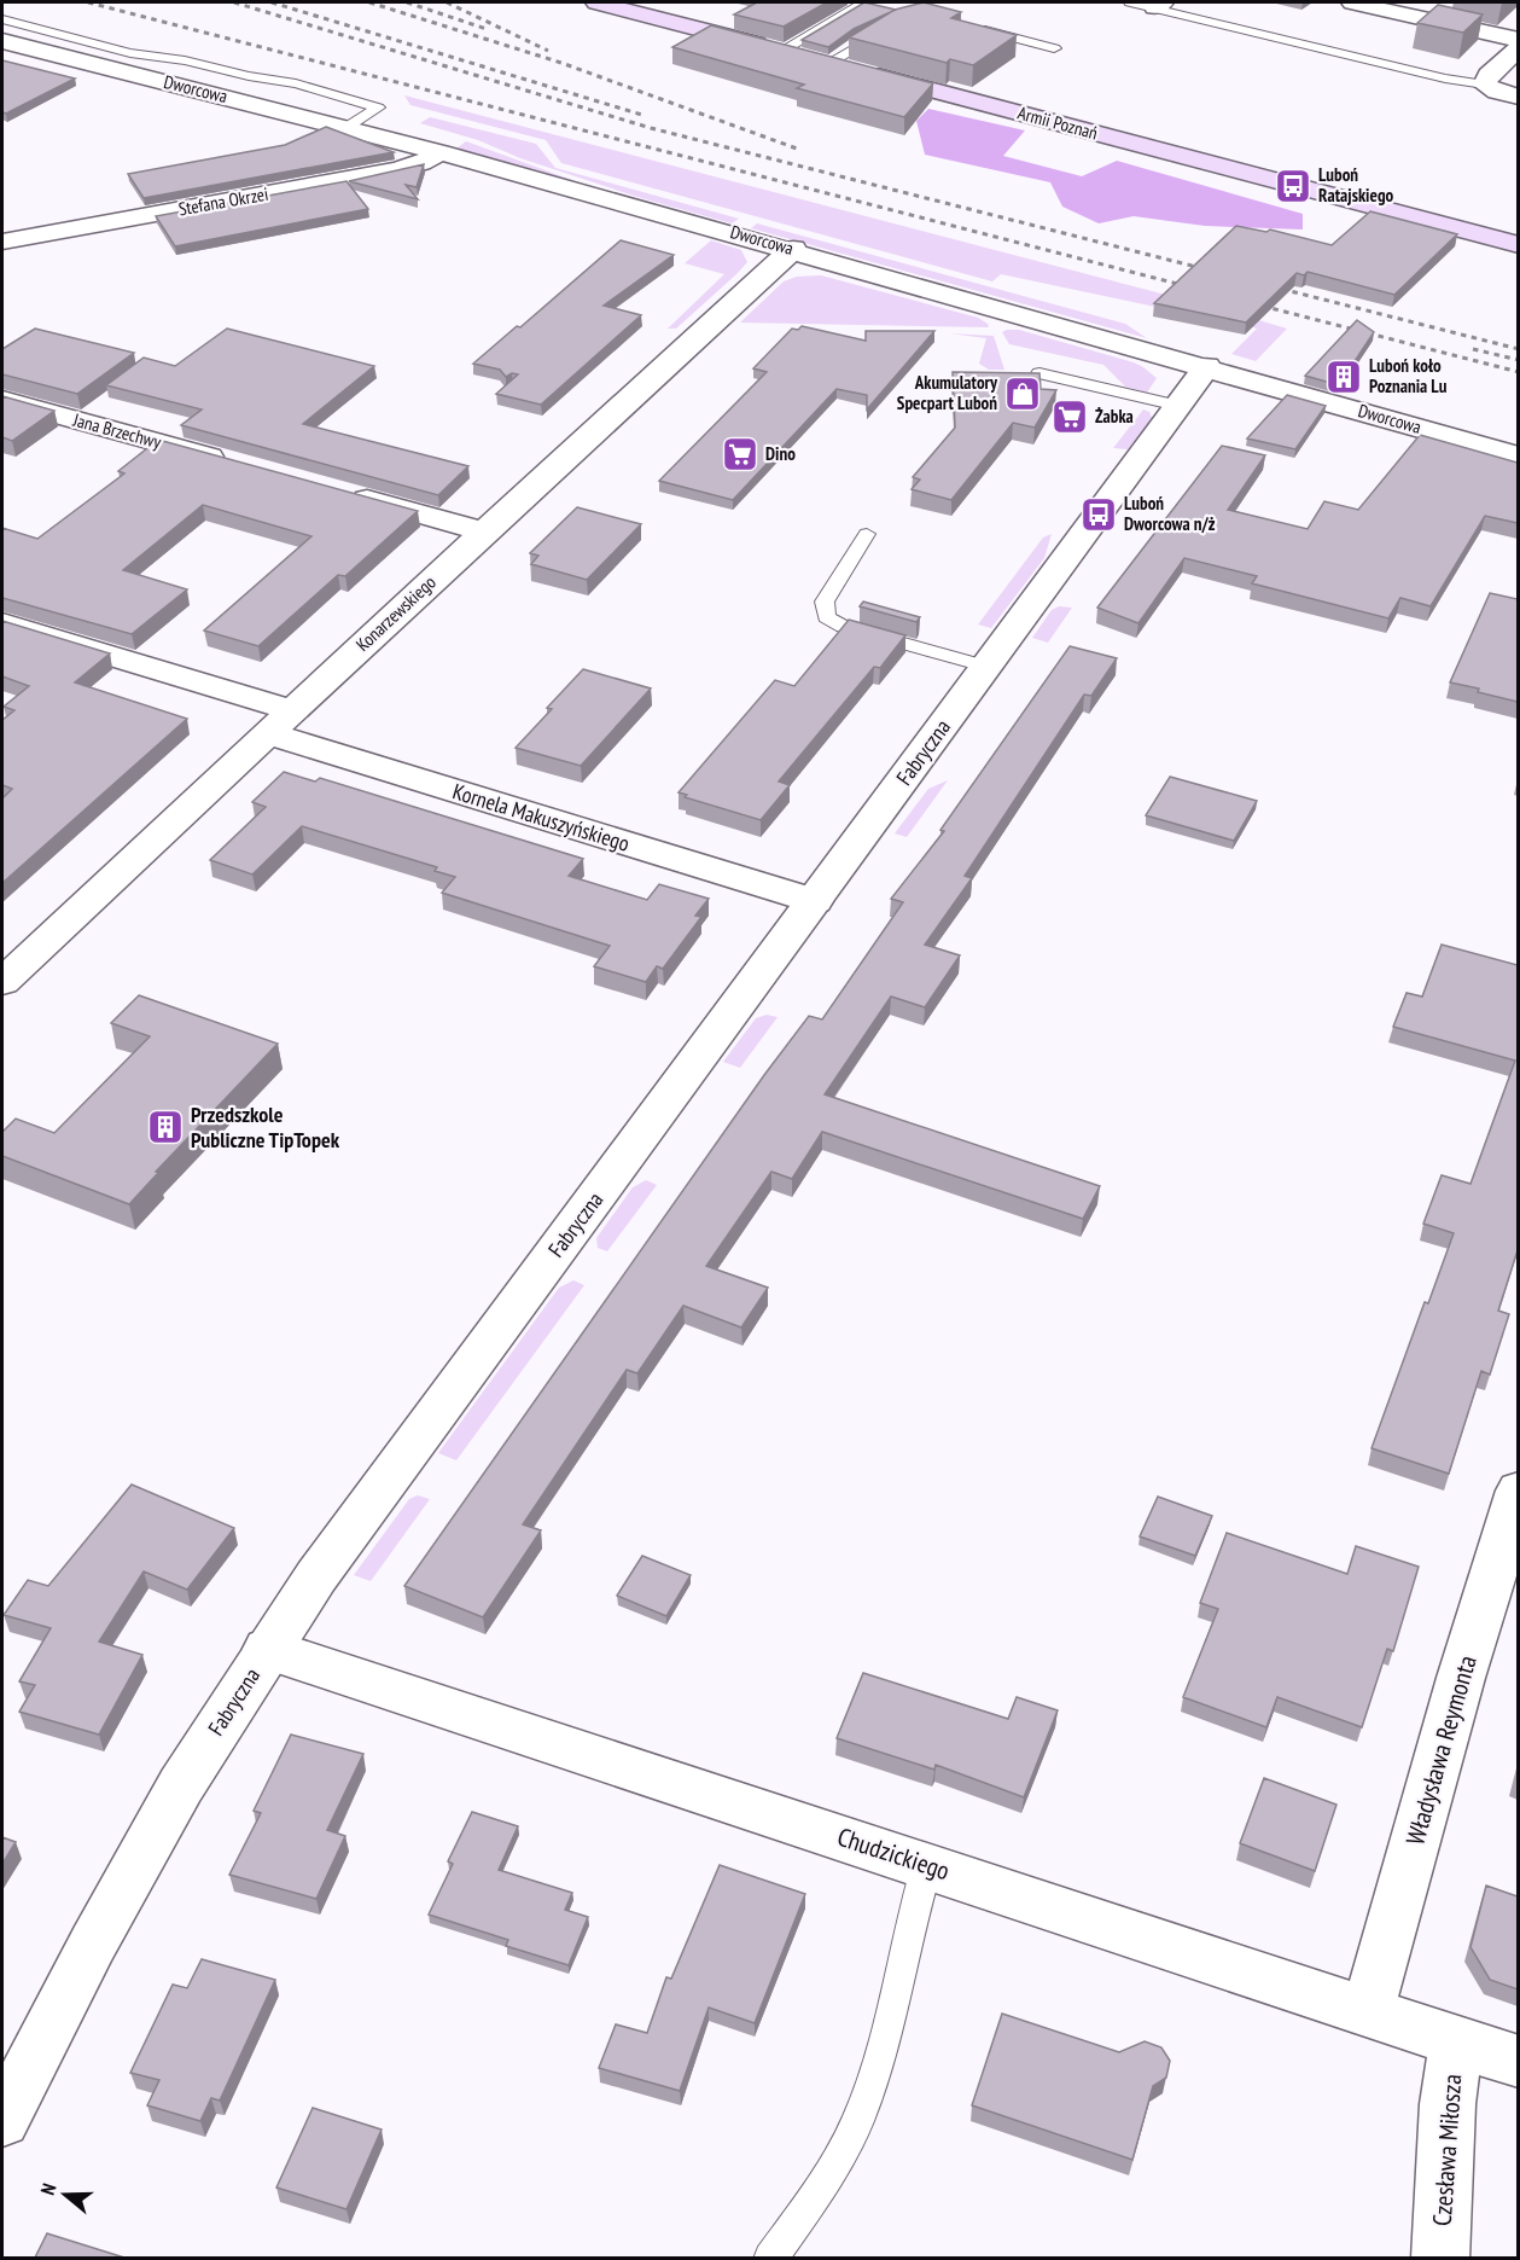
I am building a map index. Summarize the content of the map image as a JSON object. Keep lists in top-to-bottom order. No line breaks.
{"streets":{"main road":["Armii Poznań"],"street":["Dworcowa","Stefana Okrzei","Jana Brzechwy","Konarzewskiego","Fabryczna","Kornela Makuszyńskiego","Władysława Reymonta","Chudzickiego","Czesława Miłosza"]},"crossings":[["Dworcowa","Stefana Okrzei"],["Dworcowa","Konarzewskiego"],["Dworcowa","Fabryczna"],["Konarzewskiego","Kornela Makuszyńskiego"],["Fabryczna","Kornela Makuszyńskiego"],["Fabryczna","Chudzickiego"],["Władysława Reymonta","Chudzickiego"],["Chudzickiego","Czesława Miłosza"]],"places":{"bus stop":["Luboń Ratajskiego","Luboń Dworcowa n/ż"],"building":["Luboń koło Poznania Lu","Przedszkole Publiczne TipTopek"],"shop":["Akumulatory Specpart Luboń"],"supermarket":["Żabka","Dino"]},"north":"left"}
